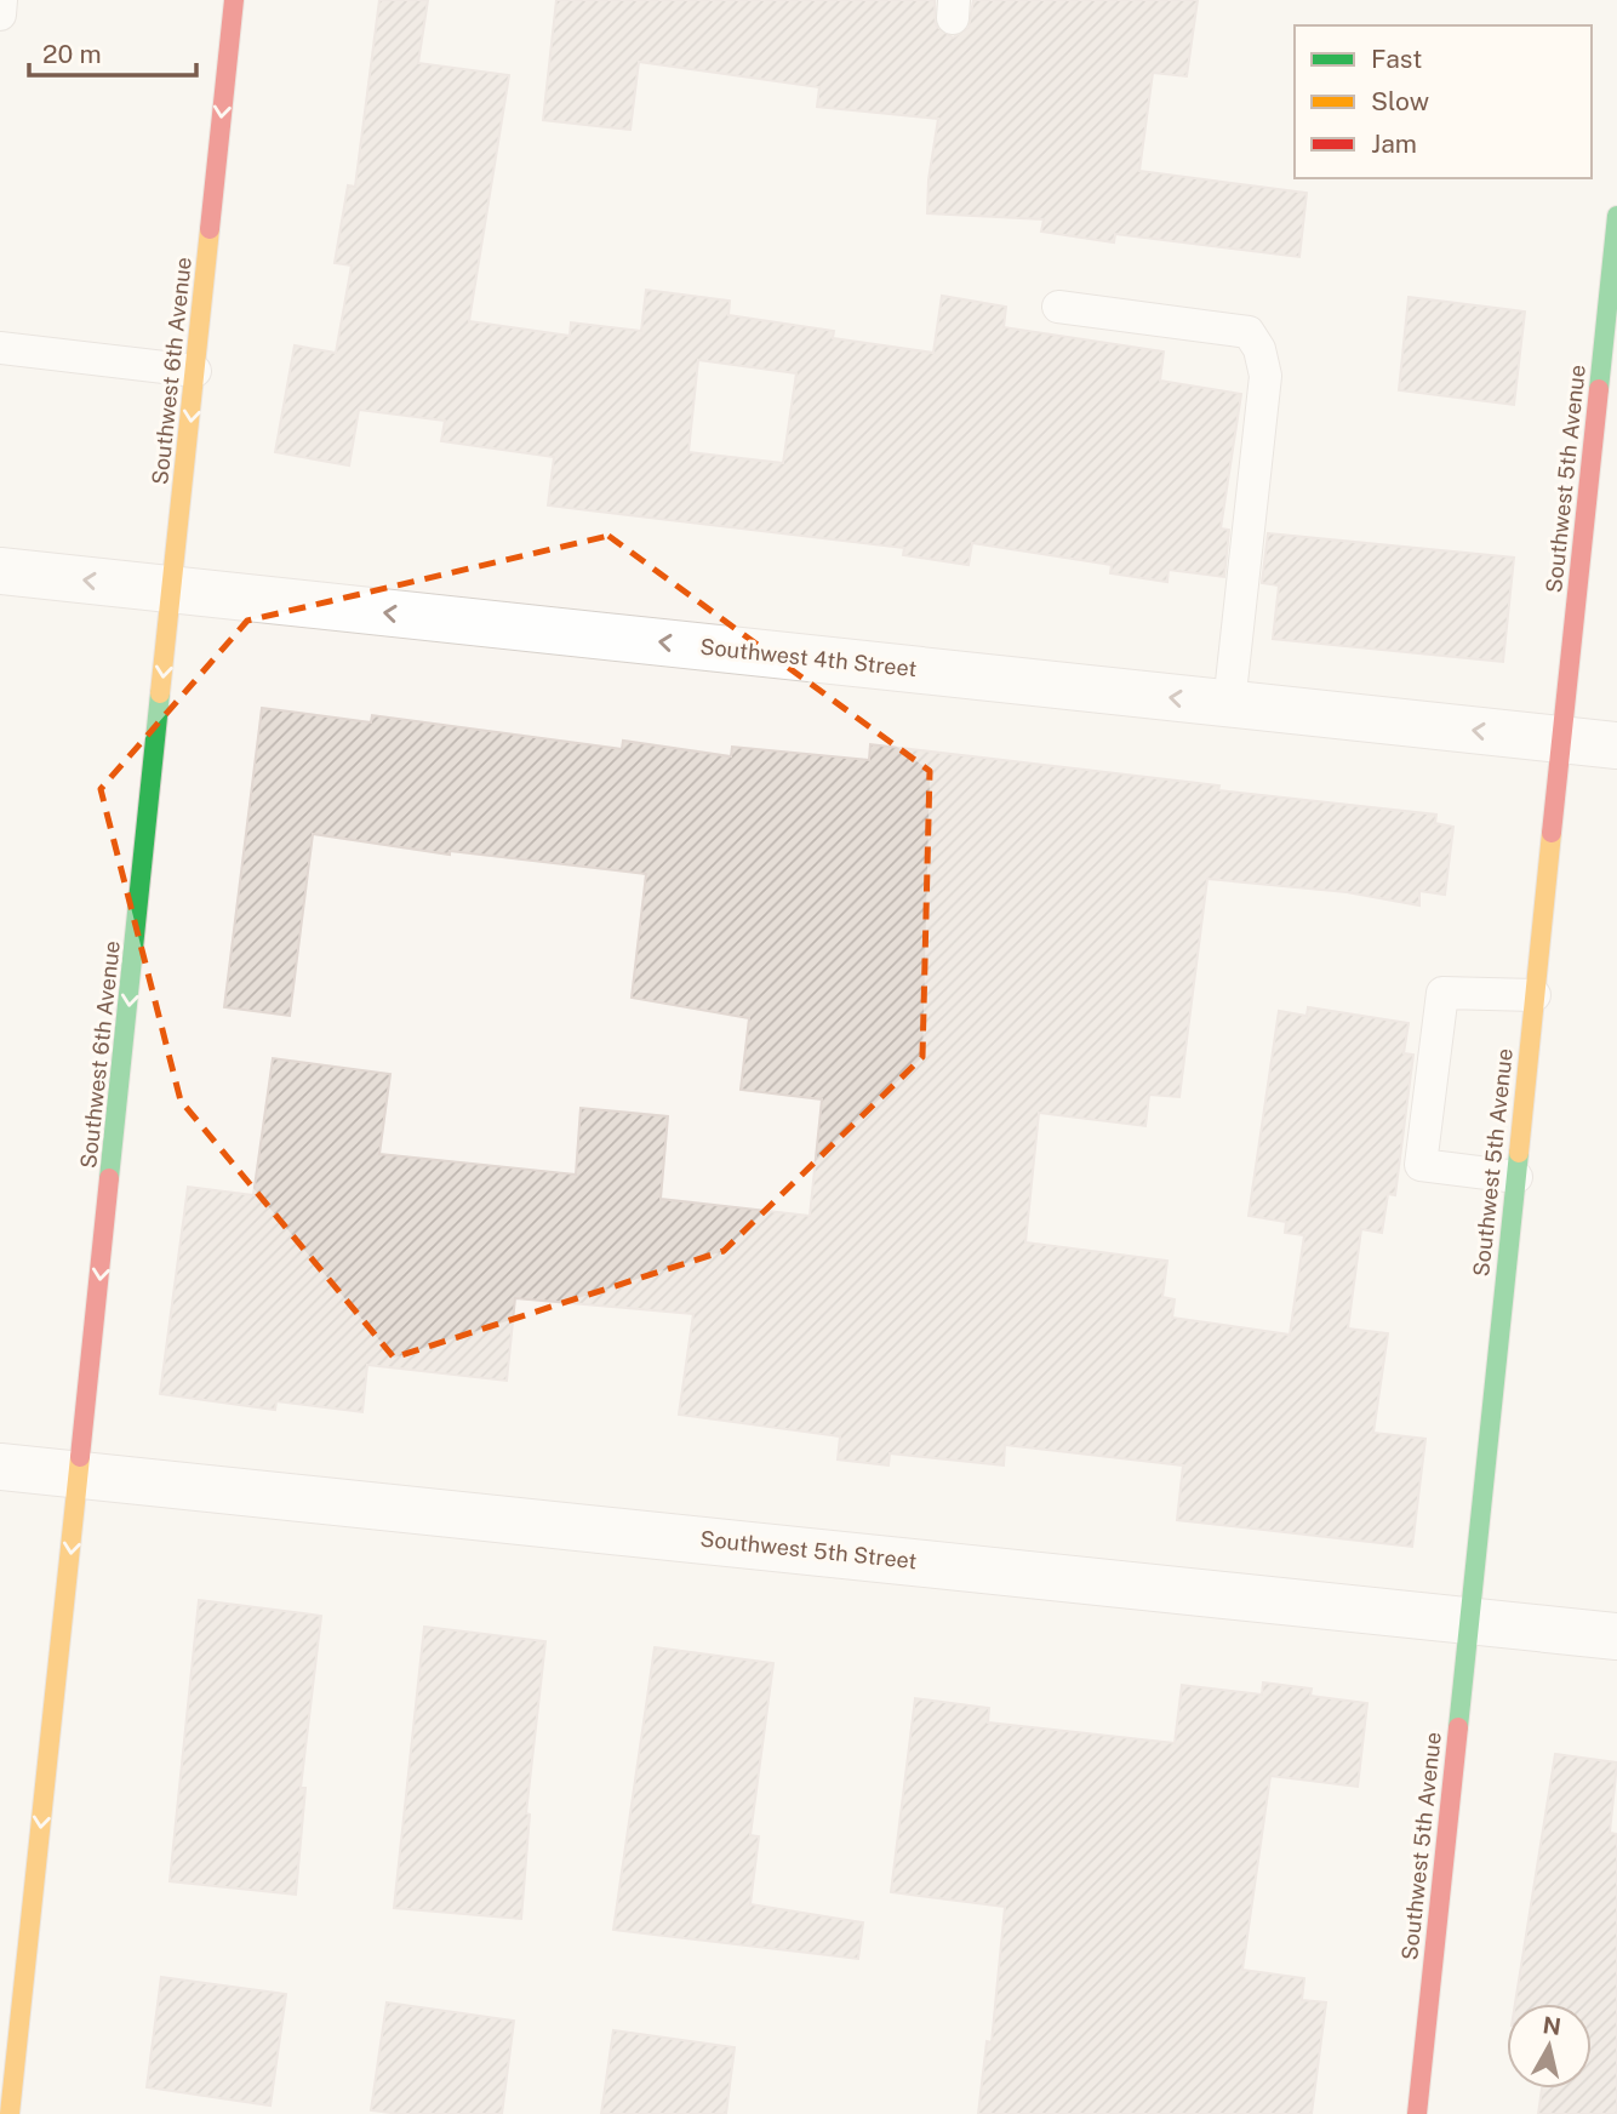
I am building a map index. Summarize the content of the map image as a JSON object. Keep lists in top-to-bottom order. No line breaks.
{"streets":{"street":["Southwest 6th Avenue","Southwest 5th Avenue","Southwest 4th Street","Southwest 5th Street"]},"crossings":[["Southwest 6th Avenue","Southwest 4th Street"],["Southwest 6th Avenue","Southwest 5th Street"],["Southwest 5th Avenue","Southwest 4th Street"],["Southwest 5th Avenue","Southwest 5th Street"]],"one_way":["Southwest 6th Avenue","Southwest 4th Street"],"legend":["Fast","Slow","Jam"],"scale_bar":"20 m","north":"top"}
